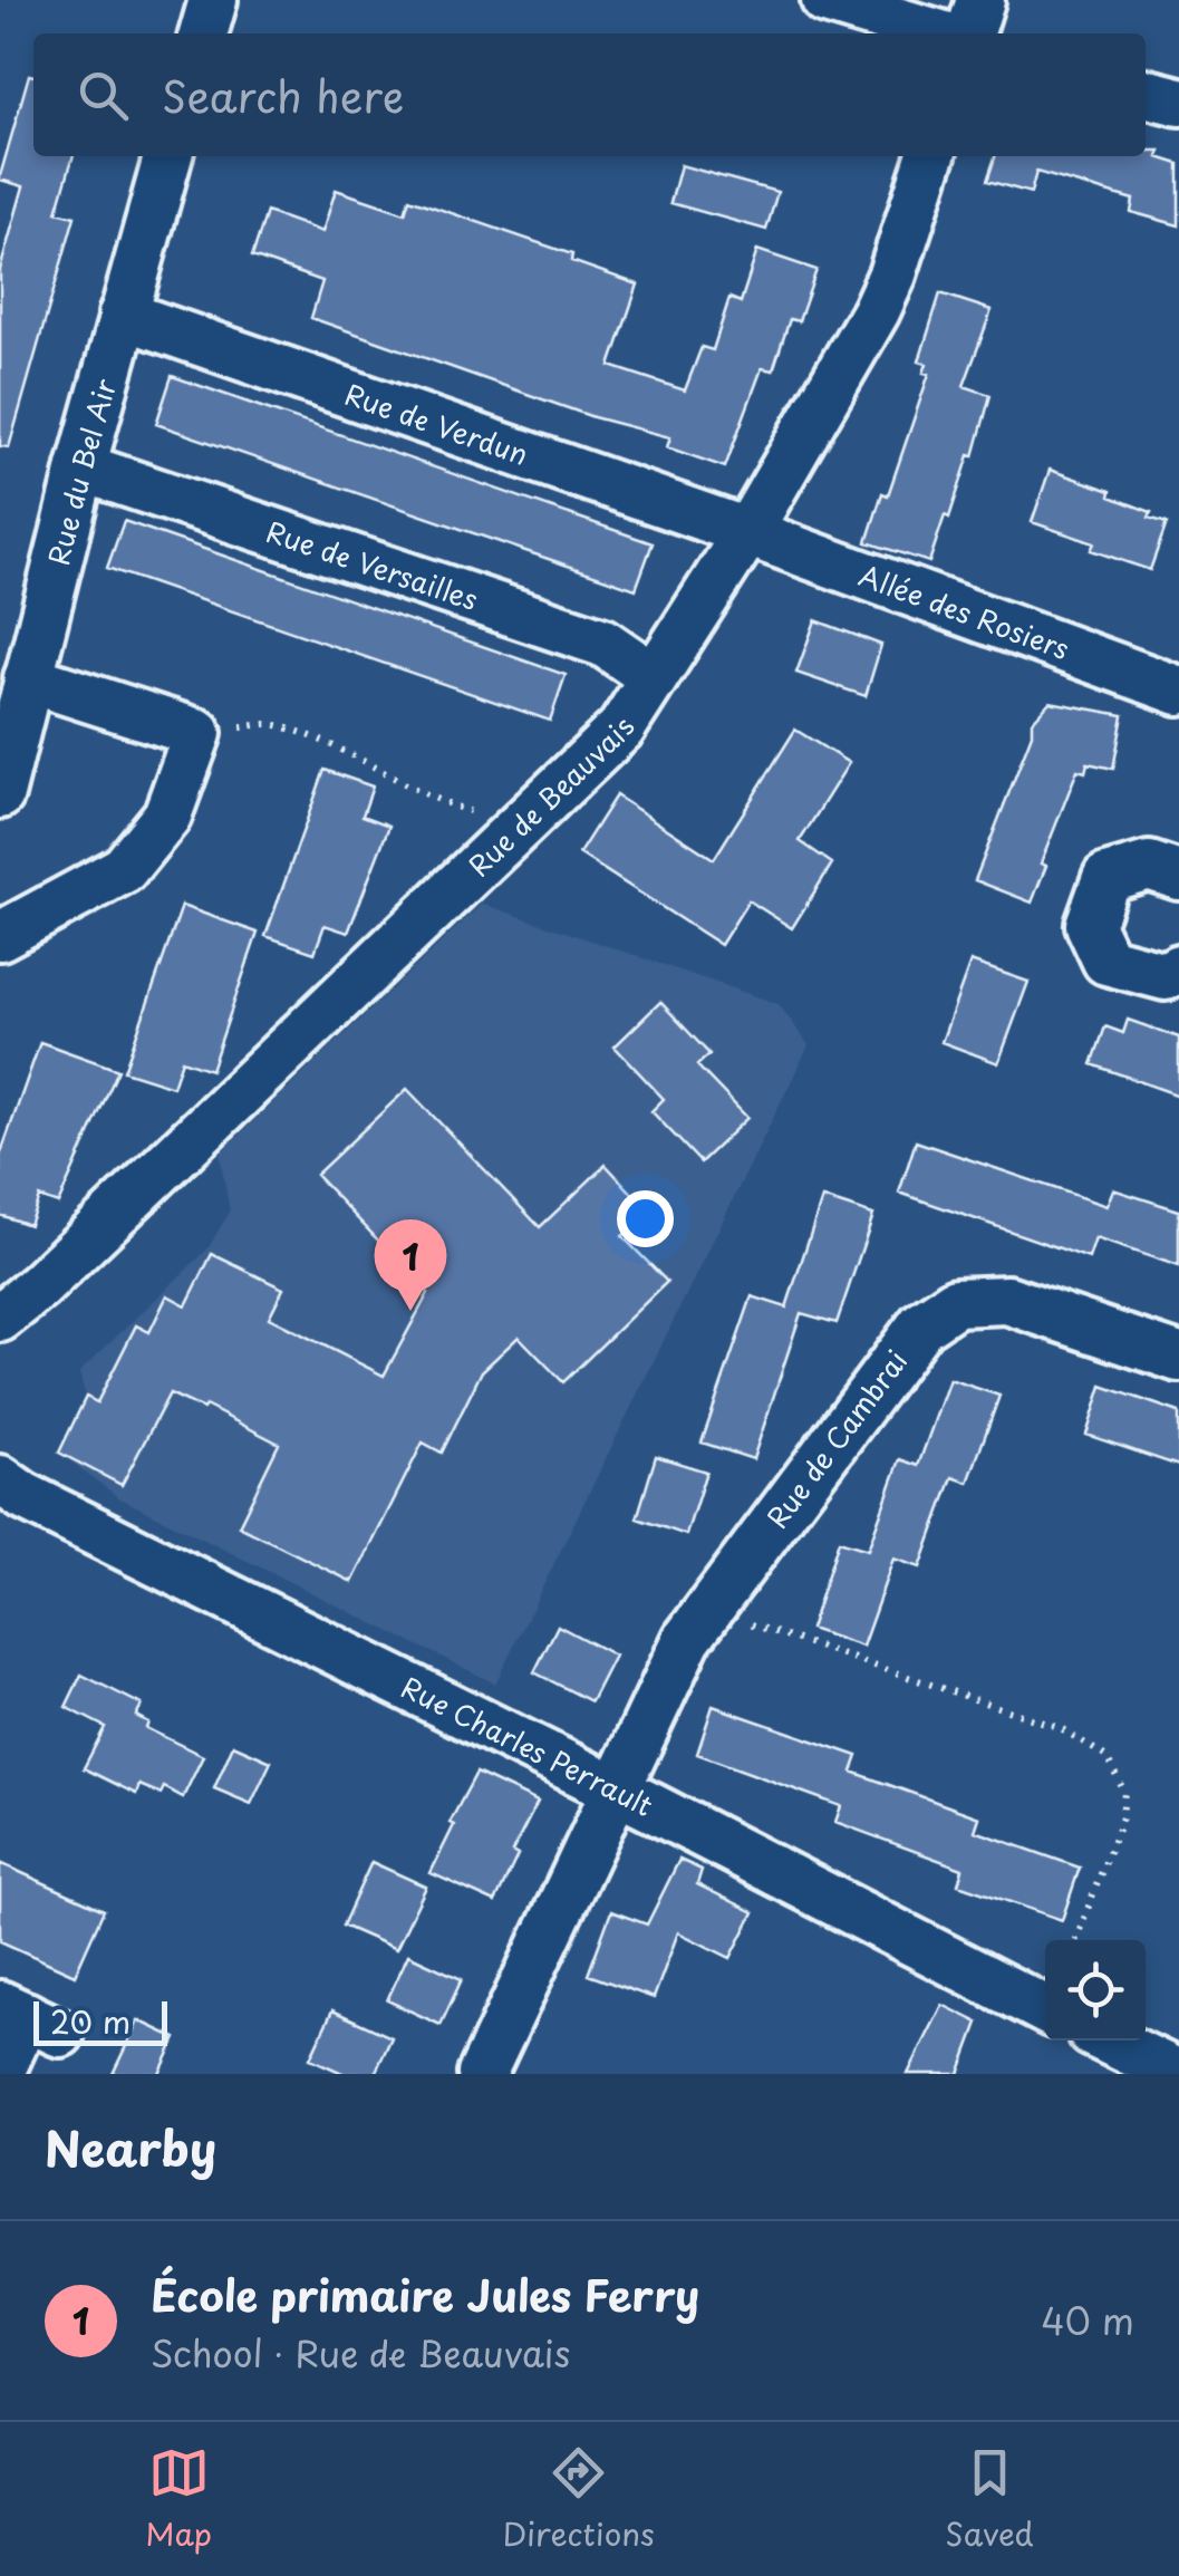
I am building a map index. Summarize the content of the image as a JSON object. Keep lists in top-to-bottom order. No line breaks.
{"streets":{"street":["Rue de Verdun","Rue du Bel Air","Rue de Versailles","Allée des Rosiers","Rue de Beauvais","Rue de Cambrai","Rue Charles Perrault"]},"crossings":[["Rue de Verdun","Rue du Bel Air"],["Rue de Verdun","Allée des Rosiers"],["Rue de Verdun","Rue de Beauvais"],["Rue du Bel Air","Rue de Versailles"],["Rue de Versailles","Rue de Beauvais"],["Allée des Rosiers","Rue de Beauvais"],["Rue de Cambrai","Rue Charles Perrault"]],"scale_bar":"20 m","page":{"search":"Search here","pins":"1","scale":"20 m","heading":"Nearby","list":[{"mark":"1","name":"École primaire Jules Ferry","note":"School · Rue de Beauvais","value":"40 m"}],"nav":["Map","Directions","Saved"]}}
